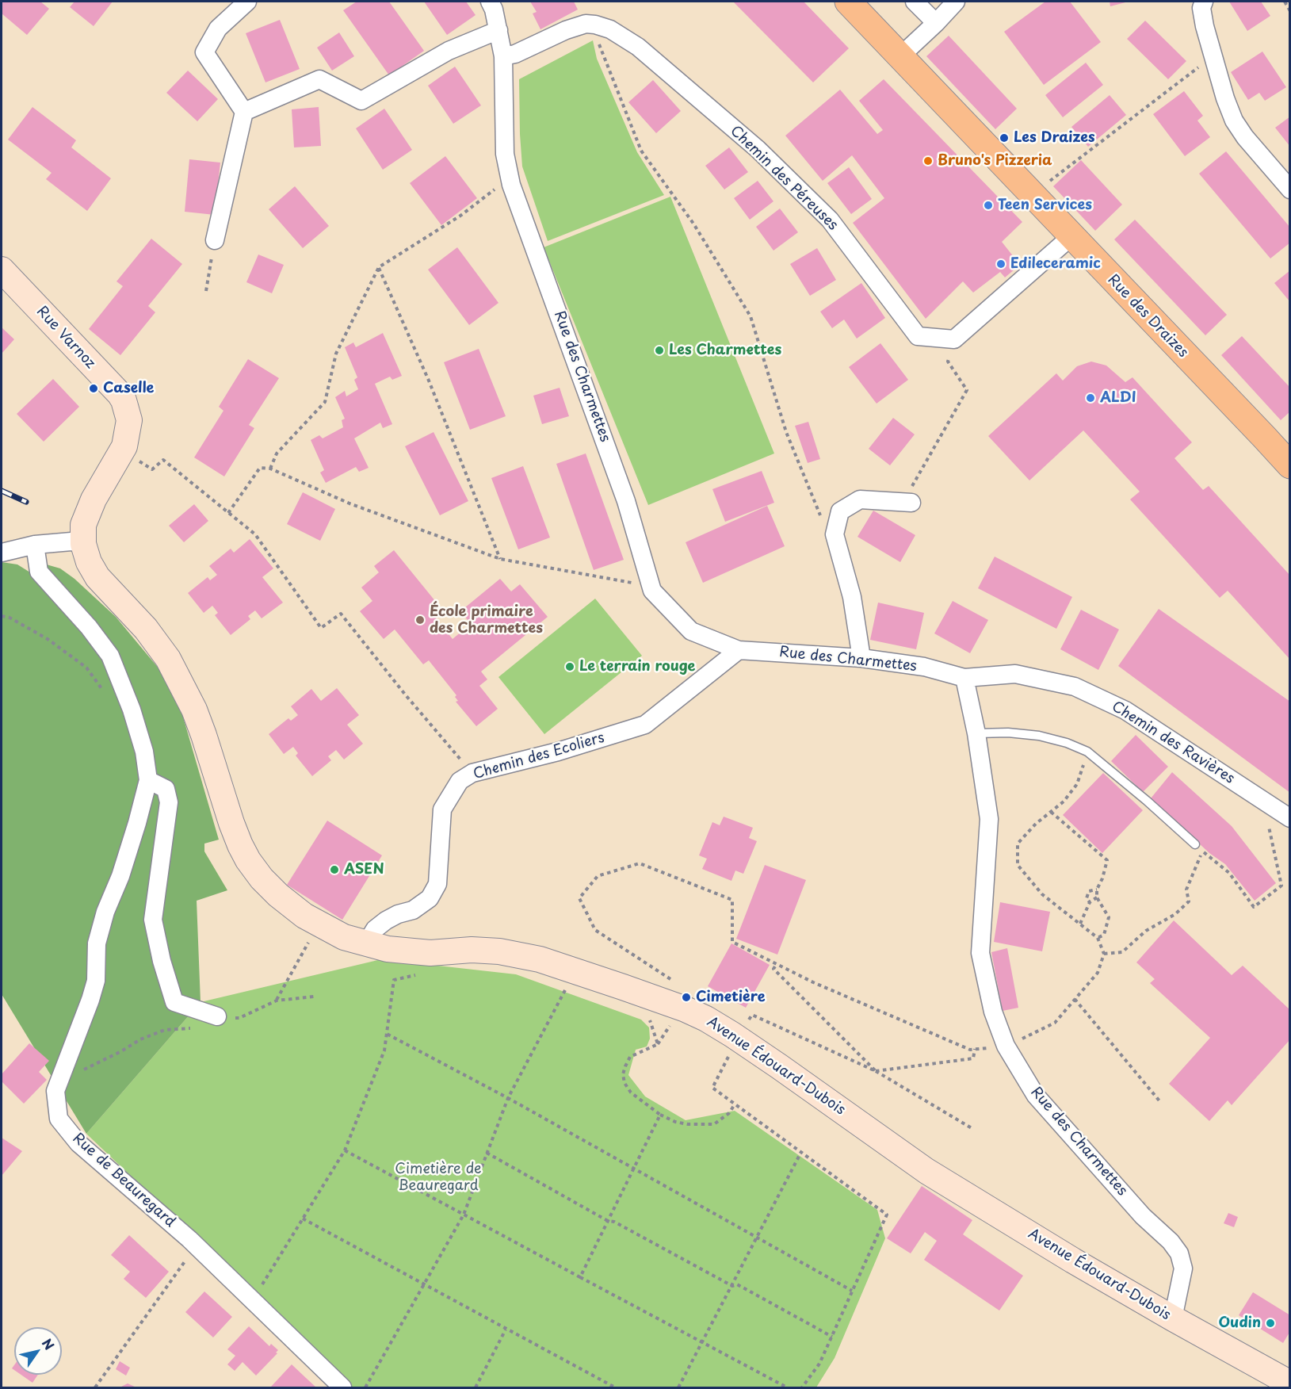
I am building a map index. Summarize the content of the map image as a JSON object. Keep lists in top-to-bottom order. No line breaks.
{"streets":{"main road":["Rue des Draizes"],"street":["Chemin des Péreuses","Rue Varnoz","Rue des Charmettes","Chemin des Ravières","Chemin des Ecoliers","Avenue Édouard-Dubois","Rue de Beauregard"]},"crossings":[["Rue Varnoz","Avenue Édouard-Dubois"],["Rue des Charmettes","Chemin des Ravières"],["Rue des Charmettes","Chemin des Ecoliers"],["Rue des Charmettes","Avenue Édouard-Dubois"],["Chemin des Ecoliers","Avenue Édouard-Dubois"]],"parks":["Cimetière de Beauregard"],"places":["Les Draizes","Bruno's Pizzeria","Teen Services","Edileceramic","Les Charmettes","Caselle","ALDI","École primaire des Charmettes","Le terrain rouge","ASEN","Cimetière","Oudin"],"north":"top right"}
